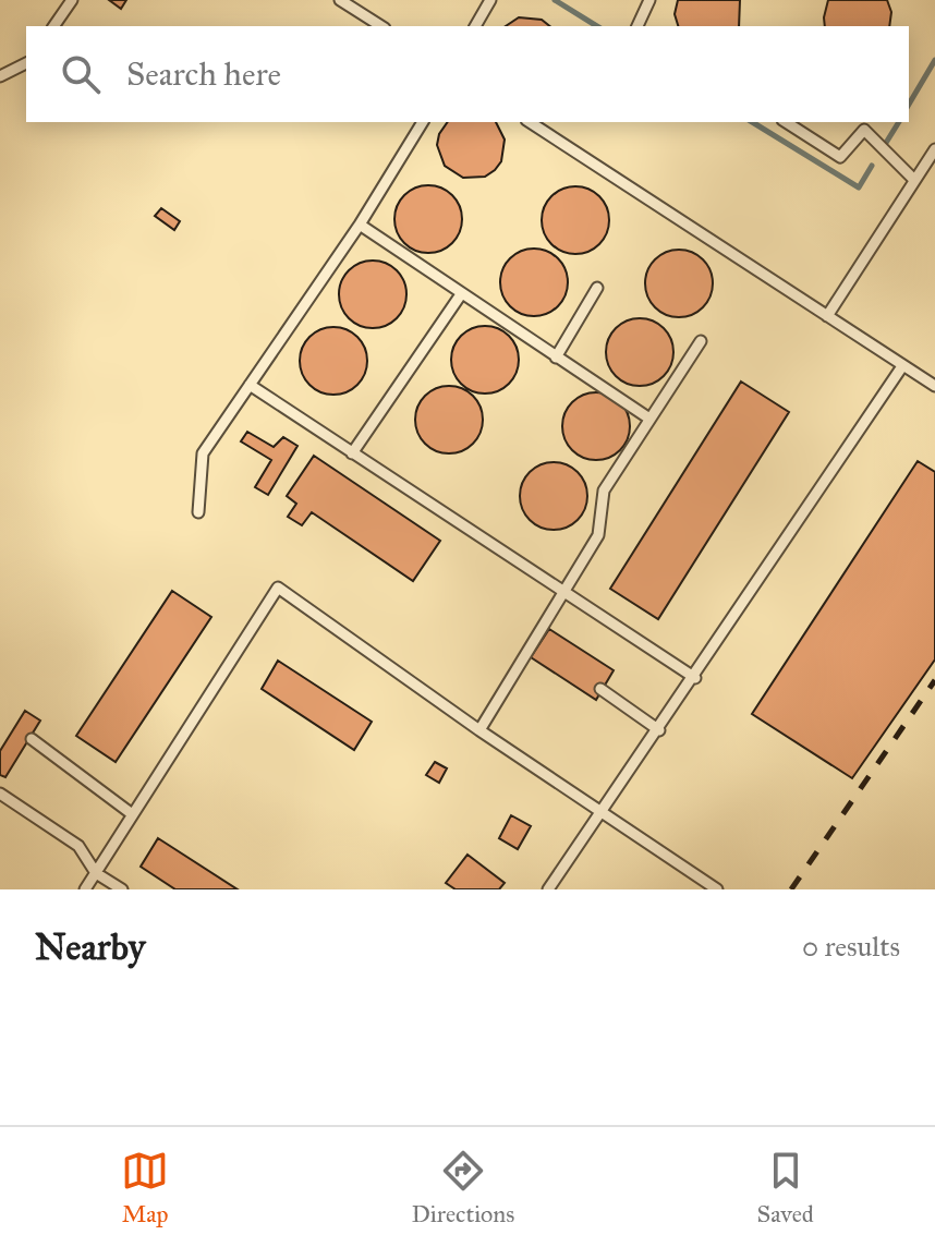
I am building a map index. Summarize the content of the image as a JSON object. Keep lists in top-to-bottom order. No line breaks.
{"page":{"search":"Search here","heading":["Nearby","0 results"],"nav":["Map","Directions","Saved"]}}
